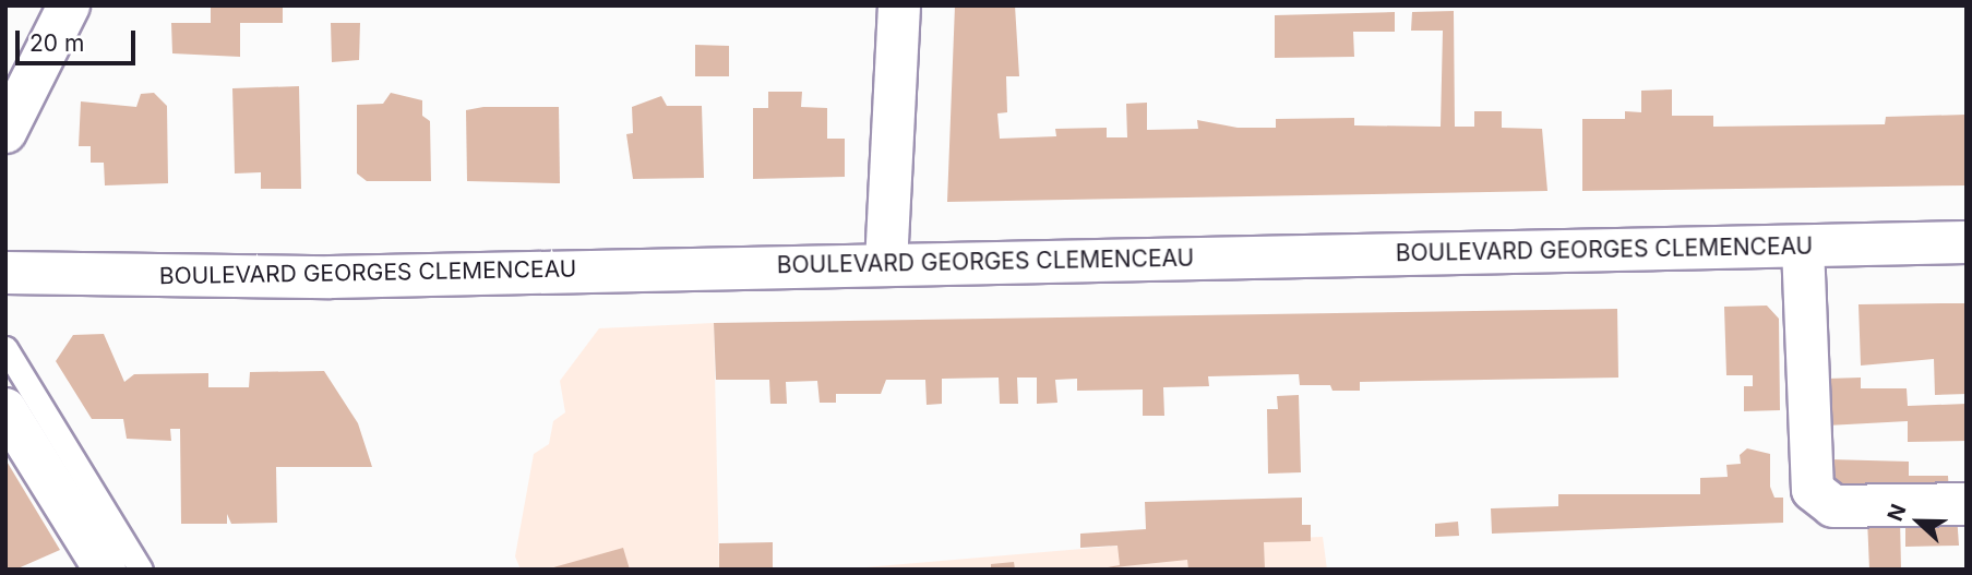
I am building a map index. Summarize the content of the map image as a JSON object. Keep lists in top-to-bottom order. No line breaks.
{"streets":{"main road":["BOULEVARD GEORGES CLEMENCEAU"]},"scale_bar":"20 m","north":"left"}
